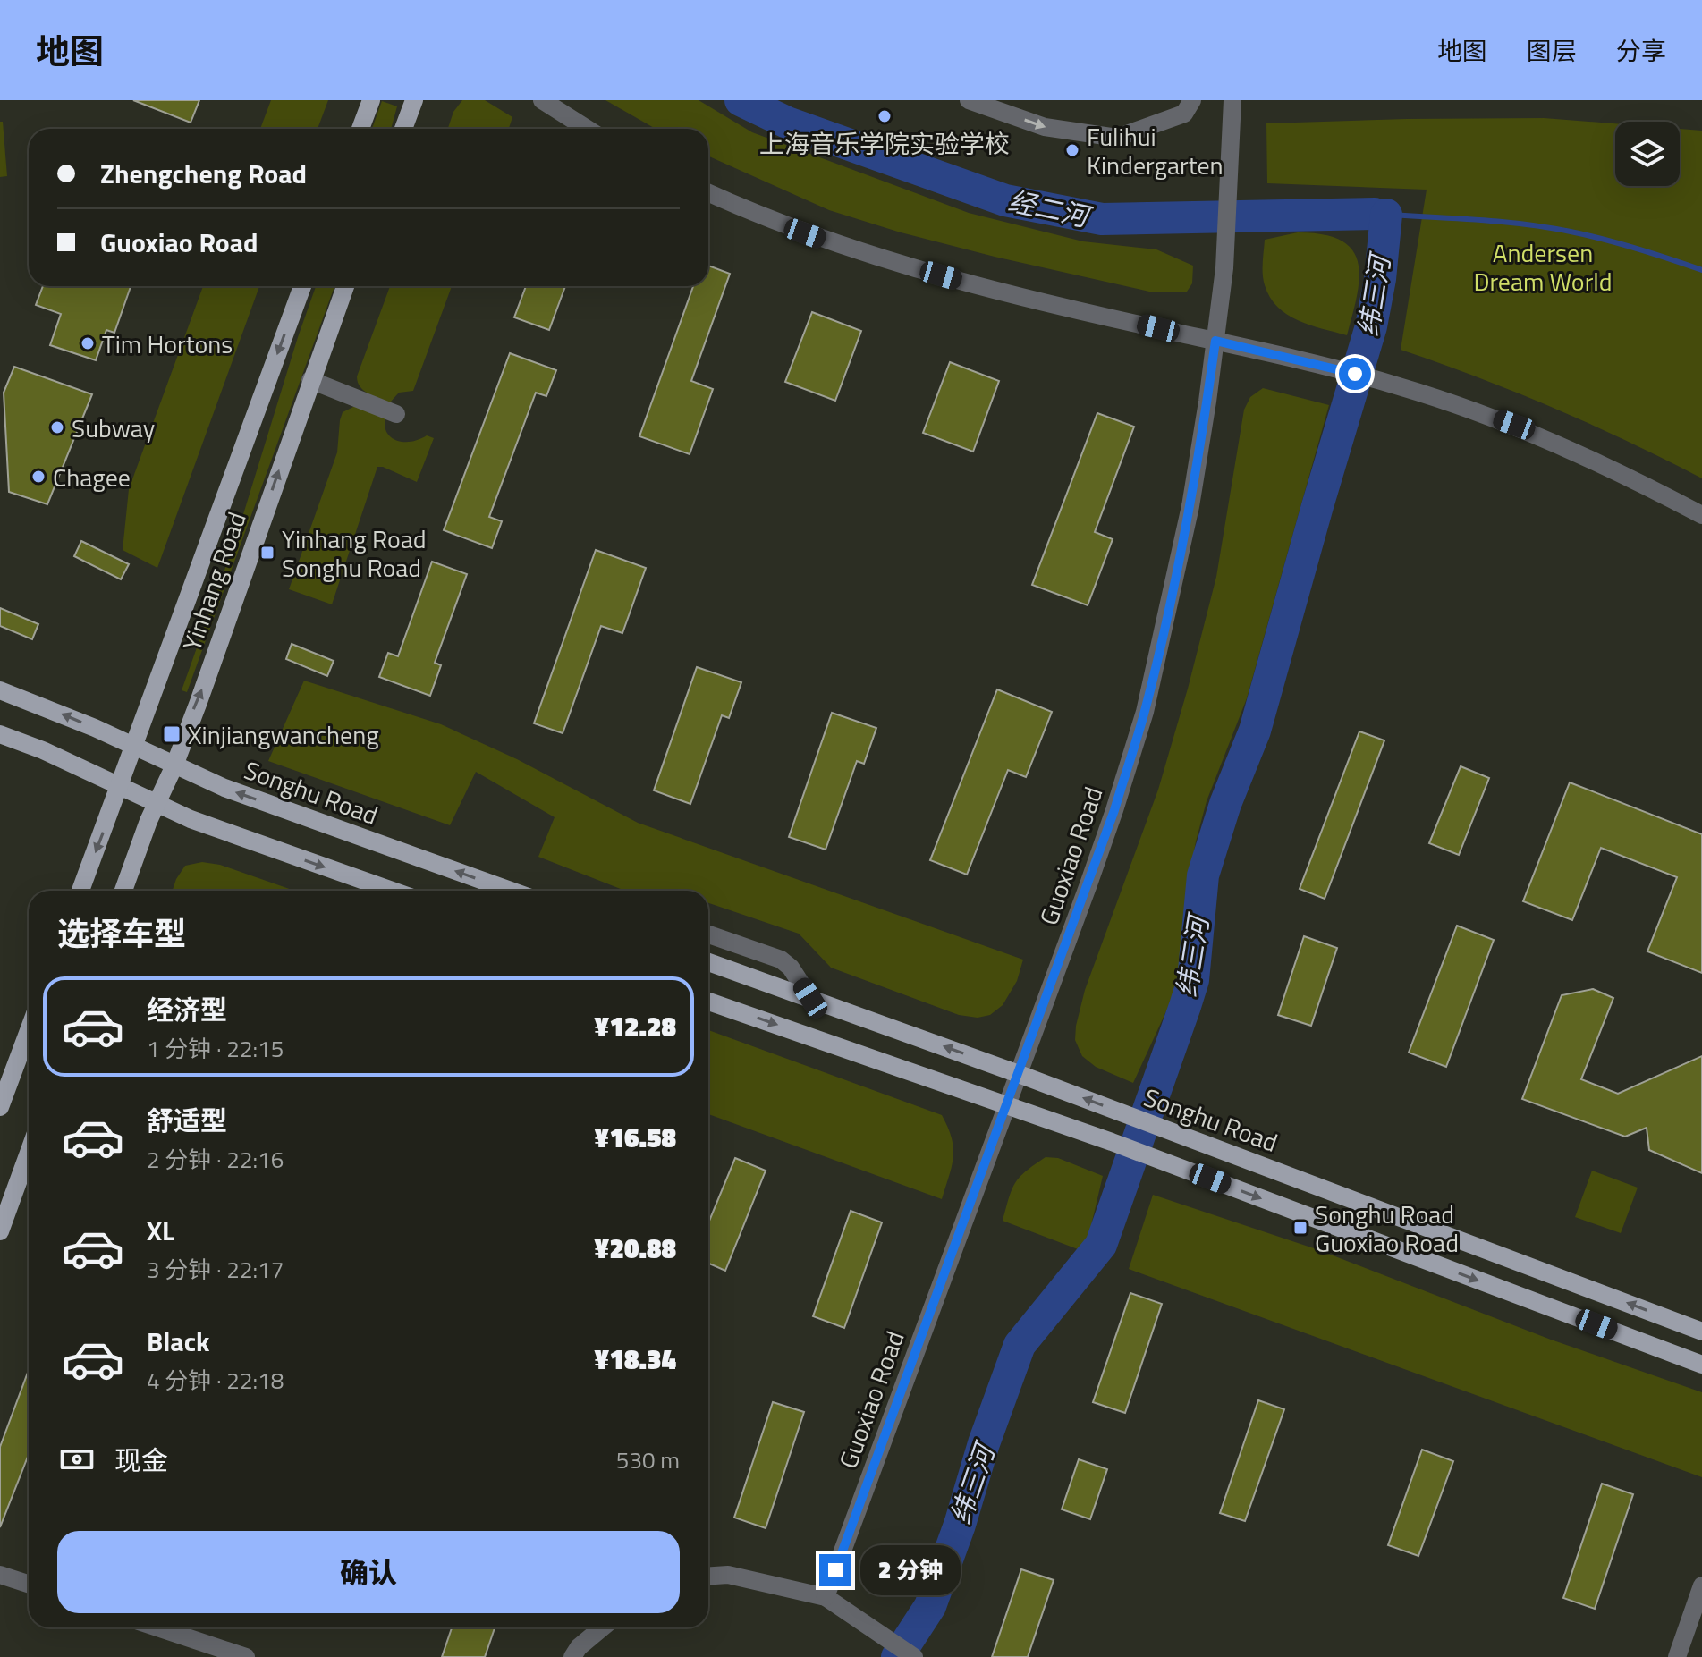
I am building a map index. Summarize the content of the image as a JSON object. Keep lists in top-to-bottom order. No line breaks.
{"streets":{"main road":["Yinhang Road","Songhu Road"],"street":["Guoxiao Road"]},"crossings":[["Yinhang Road","Songhu Road"],["Songhu Road","Guoxiao Road"]],"water":["经二河","纬三河"],"parks":["Andersen Dream World"],"places":{"other":["上海音乐学院实验学校","Fulihui Kindergarten","Tim Hortons","Subway","Chagee"],"transit":["Yinhang Road Songhu Road","Xinjiangwancheng","Songhu Road Guoxiao Road"]},"page":{"header":"地图","nav":["地图","图层","分享"],"banner":["Zhengcheng Road","Guoxiao Road"],"heading":"选择车型","list":[{"name":"经济型","note":"1 分钟 · 22:15","value":"¥12.28"},{"name":"舒适型","note":"2 分钟 · 22:16","value":"¥16.58"},{"name":"XL","note":"3 分钟 · 22:17","value":"¥20.88"},{"name":"Black","note":"4 分钟 · 22:18","value":"¥18.34"}],"pay":["现金","530 m"],"buttons":"确认","bubble":"2 分钟"}}
